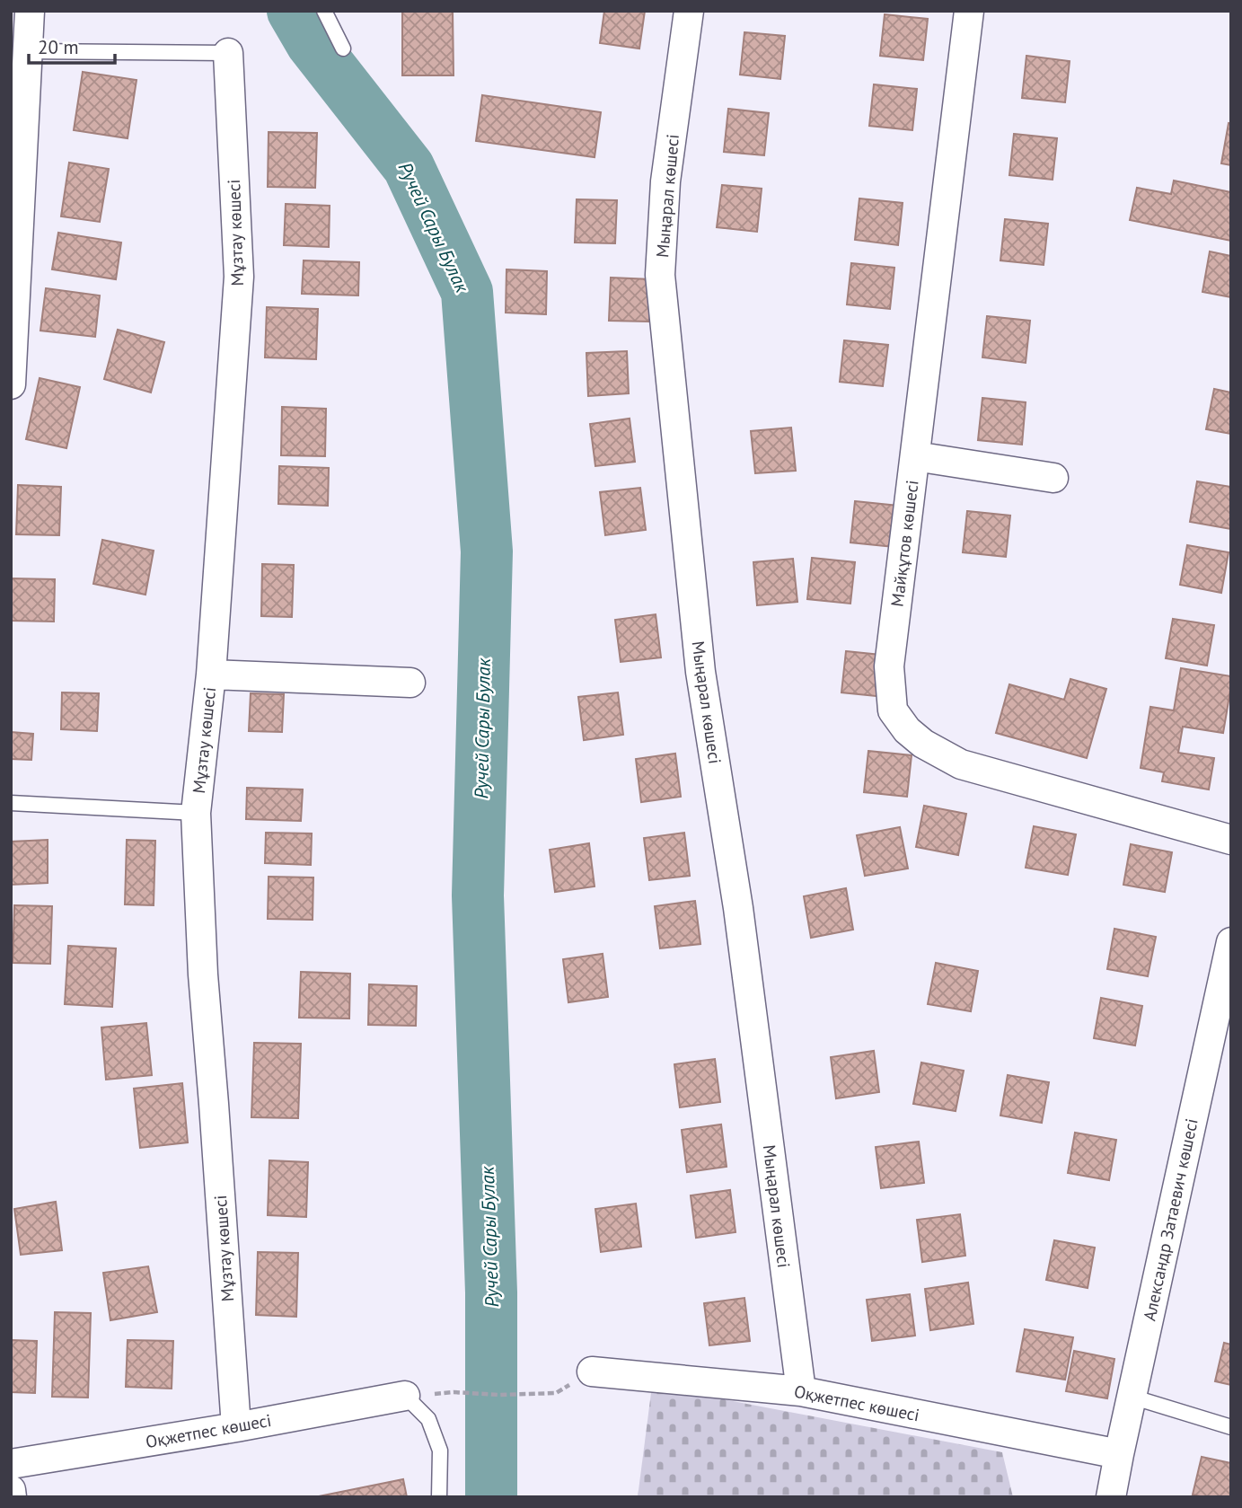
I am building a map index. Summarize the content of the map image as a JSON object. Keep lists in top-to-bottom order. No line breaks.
{"streets":{"street":["Мыңарал көшесі","Мұзтау көшесі","Майқұтов көшесі","Александр Затаевич көшесі","Оқжетпес көшесі"]},"crossings":[["Мыңарал көшесі","Оқжетпес көшесі"],["Мұзтау көшесі","Оқжетпес көшесі"],["Александр Затаевич көшесі","Оқжетпес көшесі"]],"water":["Ручей Сары Булак"],"scale_bar":"20 m"}
